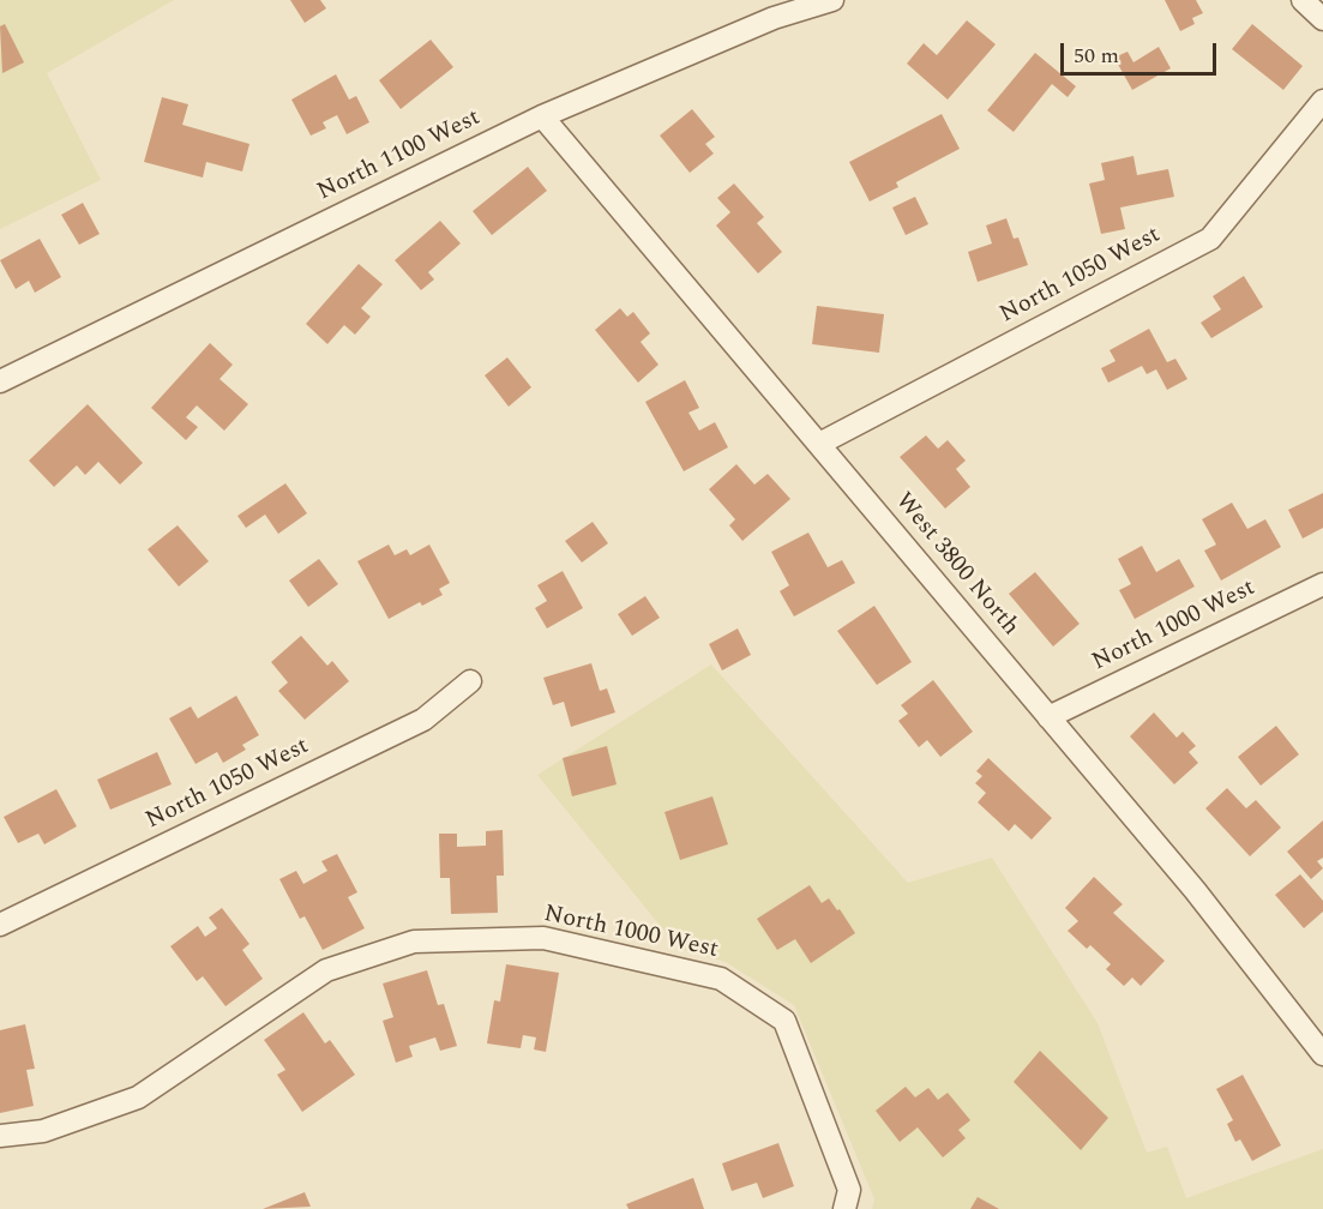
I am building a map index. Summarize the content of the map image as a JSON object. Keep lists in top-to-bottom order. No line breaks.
{"streets":{"street":["North 1100 West","North 1050 West","West 3800 North","North 1000 West"]},"crossings":[["North 1100 West","West 3800 North"],["North 1050 West","West 3800 North"],["West 3800 North","North 1000 West"]],"scale_bar":"50 m"}
